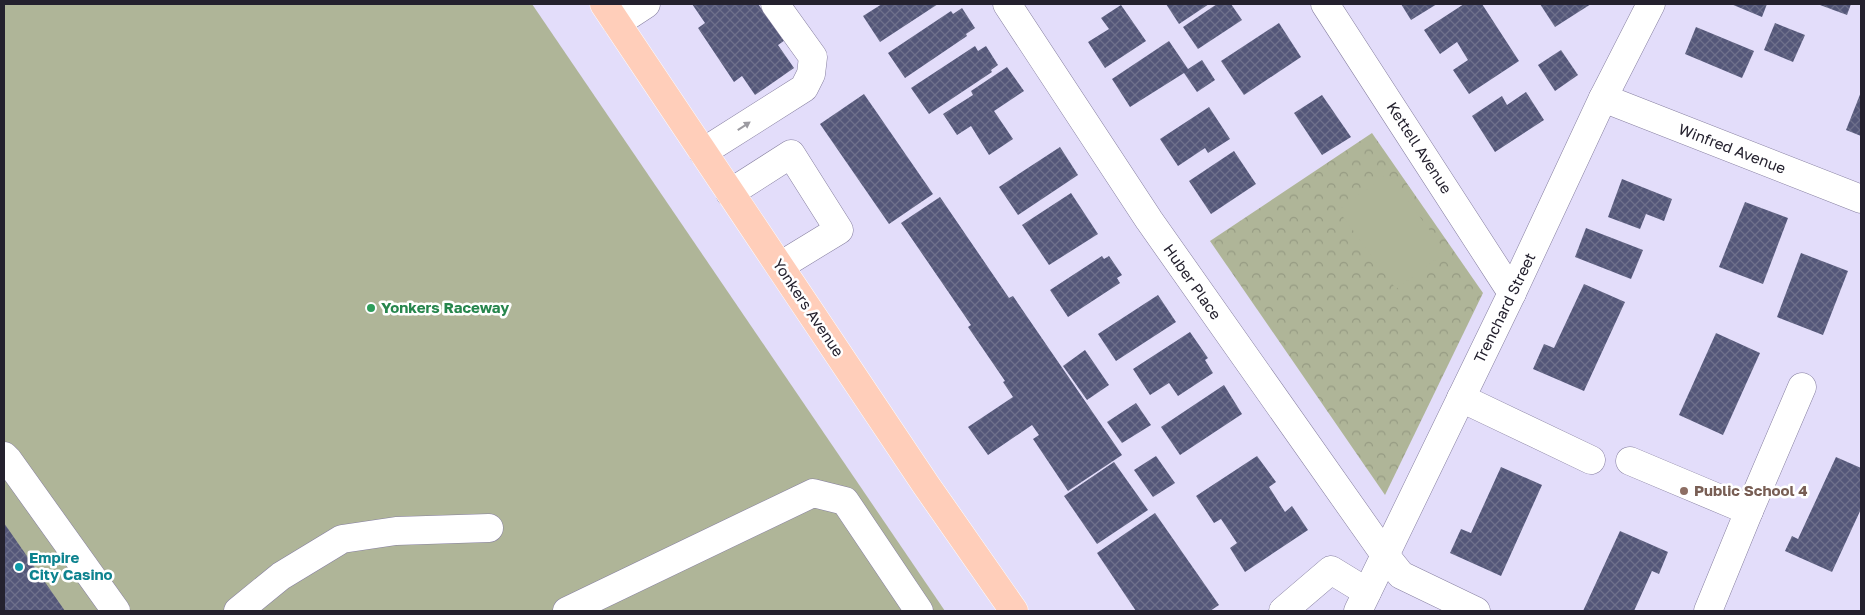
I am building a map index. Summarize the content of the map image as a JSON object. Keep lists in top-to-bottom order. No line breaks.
{"streets":{"main road":["Yonkers Avenue"],"street":["Kettell Avenue","Winfred Avenue","Huber Place","Trenchard Street"]},"crossings":[["Kettell Avenue","Trenchard Street"],["Winfred Avenue","Trenchard Street"],["Huber Place","Trenchard Street"]],"places":["Yonkers Raceway","Public School 4","Empire City Casino"]}
